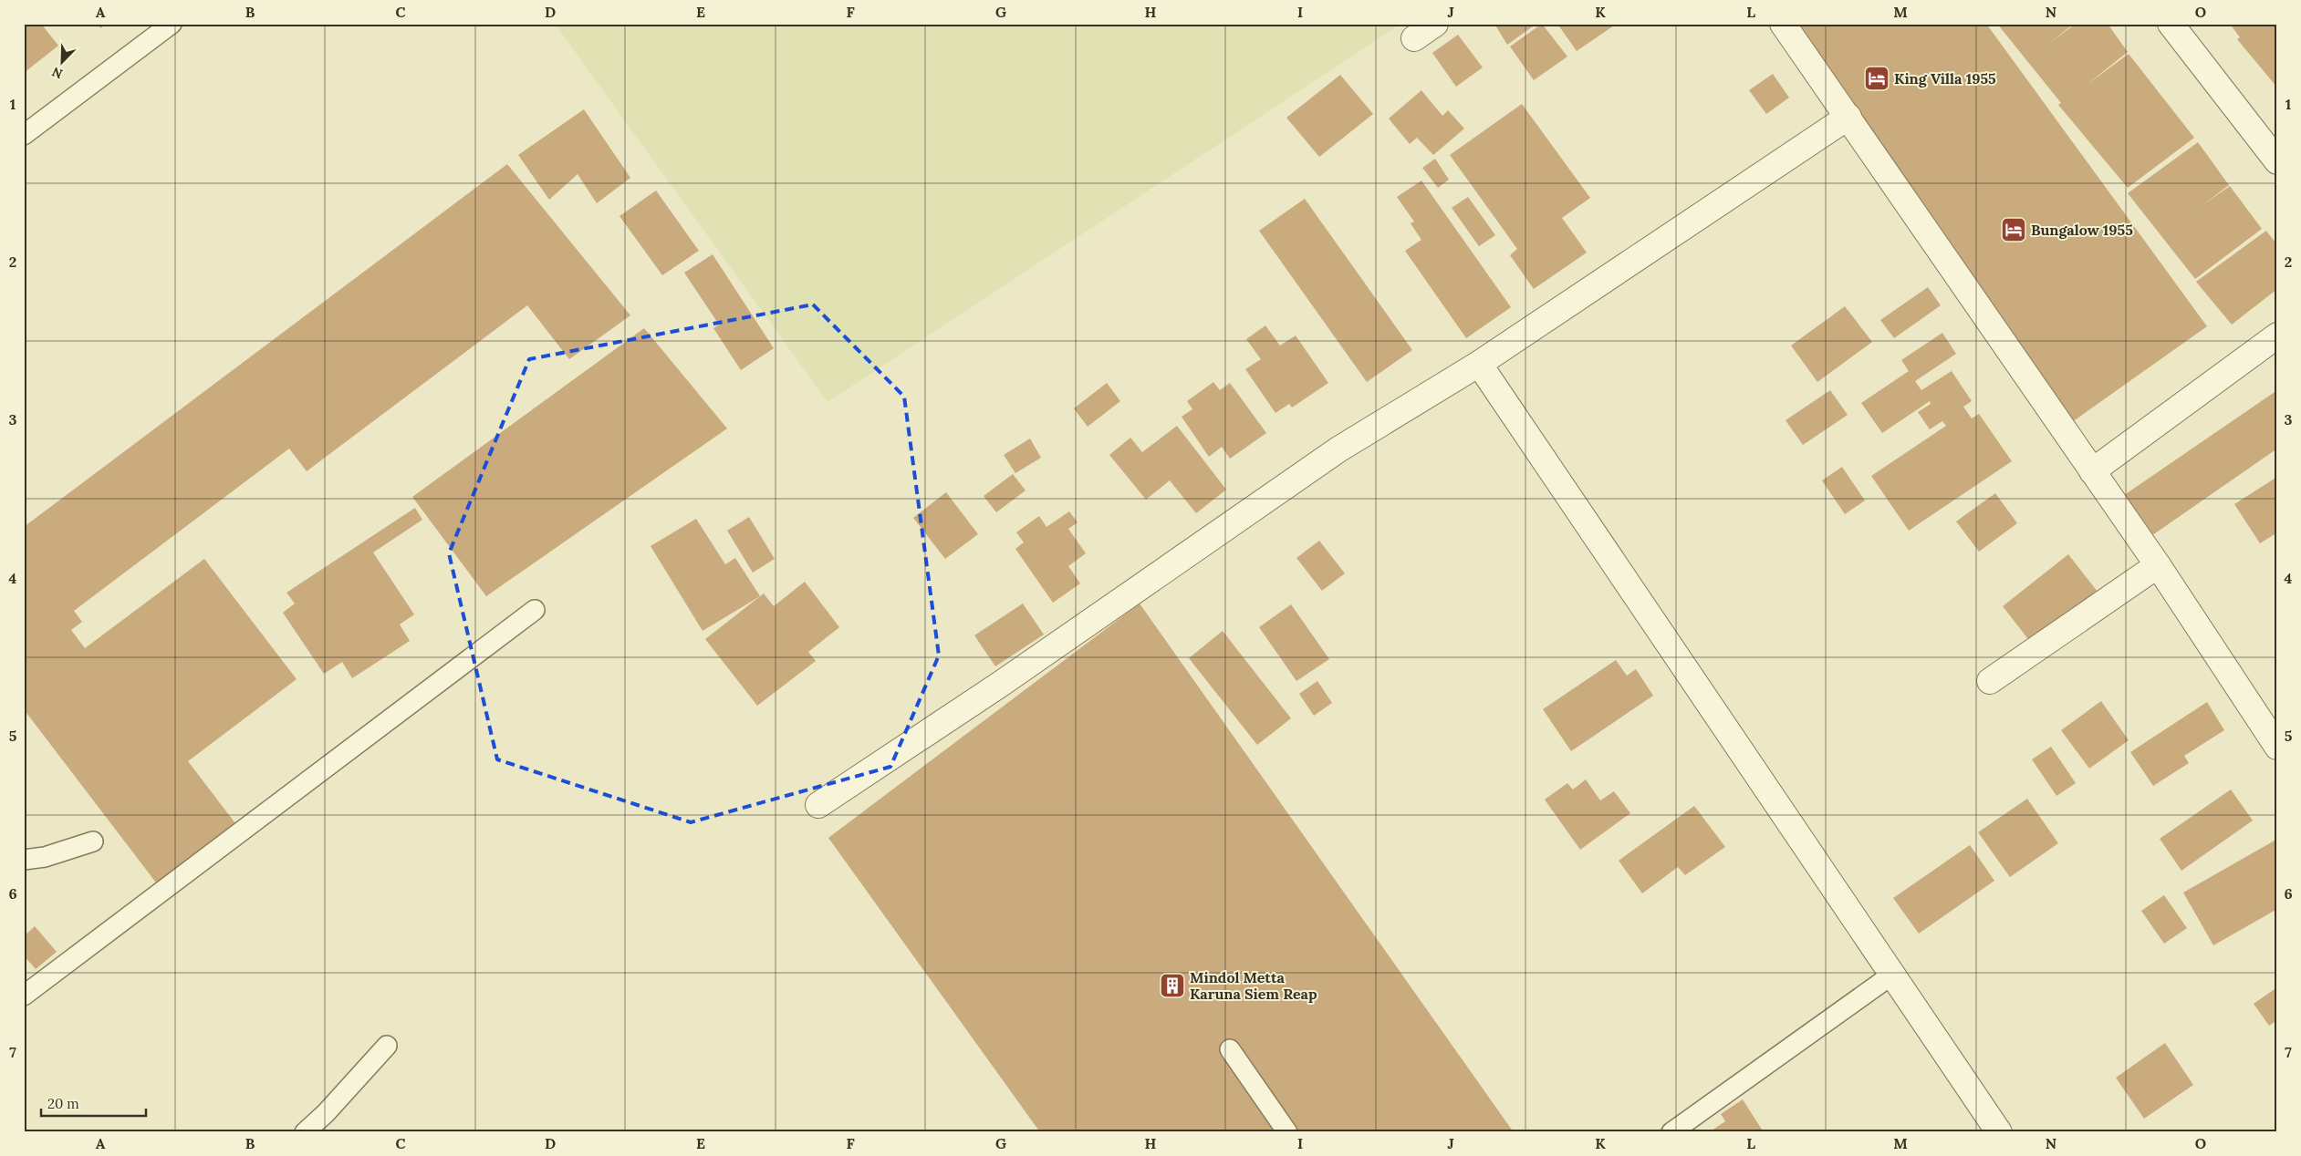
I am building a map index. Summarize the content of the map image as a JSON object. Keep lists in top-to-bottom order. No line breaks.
{"places":{"hotel":["King Villa 1955","Bungalow 1955"],"building":["Mindol Metta Karuna Siem Reap"]},"scale_bar":"20 m","north":"bottom left","grid":{"columns":["A","B","C","D","E","F","G","H","I","J","K","L","M","N","O"],"rows":["1","2","3","4","5","6","7"]}}
